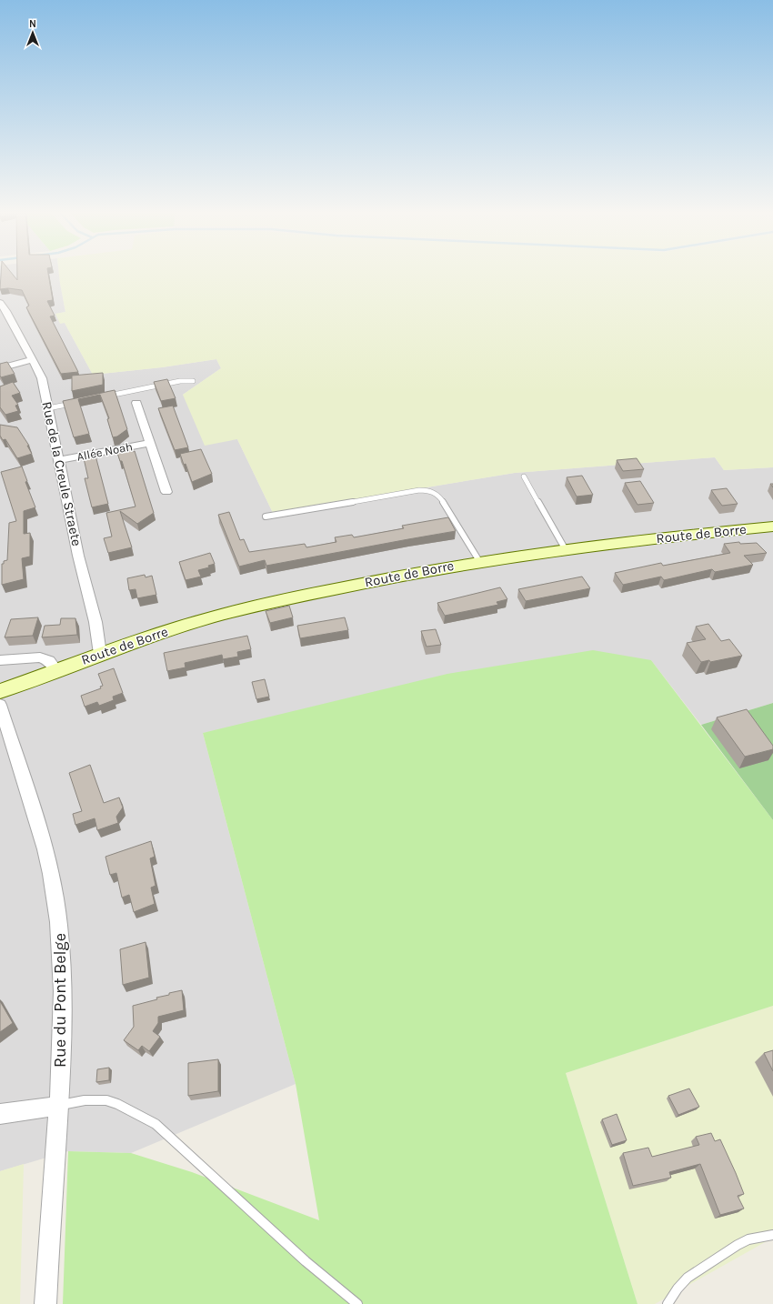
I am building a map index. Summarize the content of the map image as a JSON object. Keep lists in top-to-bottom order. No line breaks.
{"streets":{"main road":["Route de Borre"],"street":["Allée Noah","Rue de la Creule Straete","Rue du Pont Belge"]},"crossings":[["Allée Noah","Rue de la Creule Straete"],["Rue de la Creule Straete","Route de Borre"]],"north":"top"}
